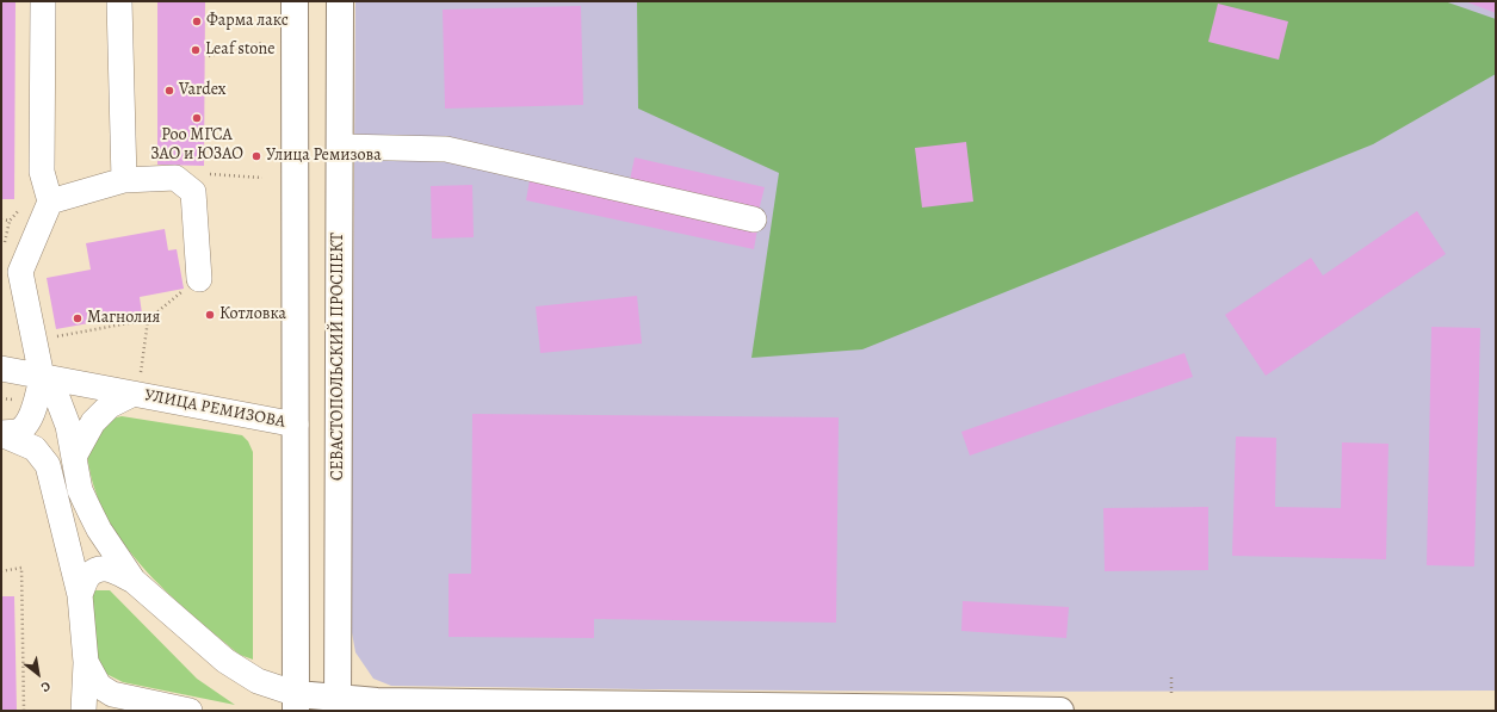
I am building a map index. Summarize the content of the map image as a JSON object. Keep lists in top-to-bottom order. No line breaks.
{"streets":{"main road":["СЕВАСТОПОЛЬСКИЙ ПРОСПЕКТ"],"street":["УЛИЦА РЕМИЗОВА"]},"places":["Фарма лакс","Leaf stone","Vardex","Роо МГСА ЗАО и ЮЗАО","Улица Ремизова","Котловка","Магнолия"],"north":"bottom right"}
